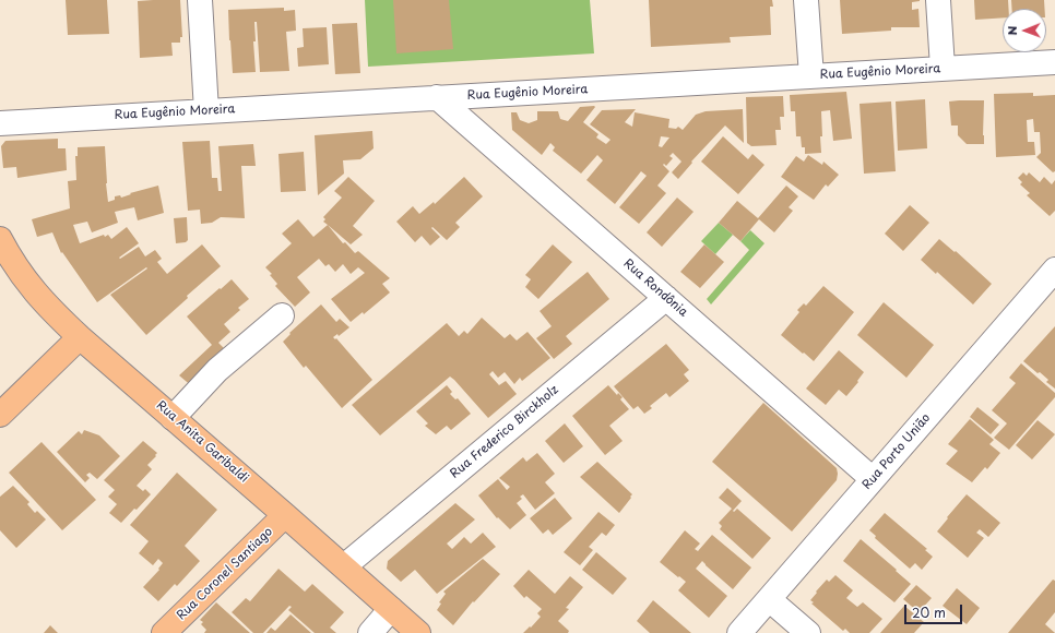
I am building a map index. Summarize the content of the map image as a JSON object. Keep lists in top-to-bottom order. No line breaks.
{"streets":{"main road":["Rua Anita Garibaldi","Rua Coronel Santiago"],"street":["Rua Eugênio Moreira","Rua Rondônia","Rua Frederico Birckholz","Rua Porto União"]},"crossings":[["Rua Eugênio Moreira","Rua Rondônia"],["Rua Rondônia","Rua Frederico Birckholz"],["Rua Rondônia","Rua Porto União"],["Rua Frederico Birckholz","Rua Anita Garibaldi"],["Rua Anita Garibaldi","Rua Coronel Santiago"]],"scale_bar":"20 m","north":"left"}
